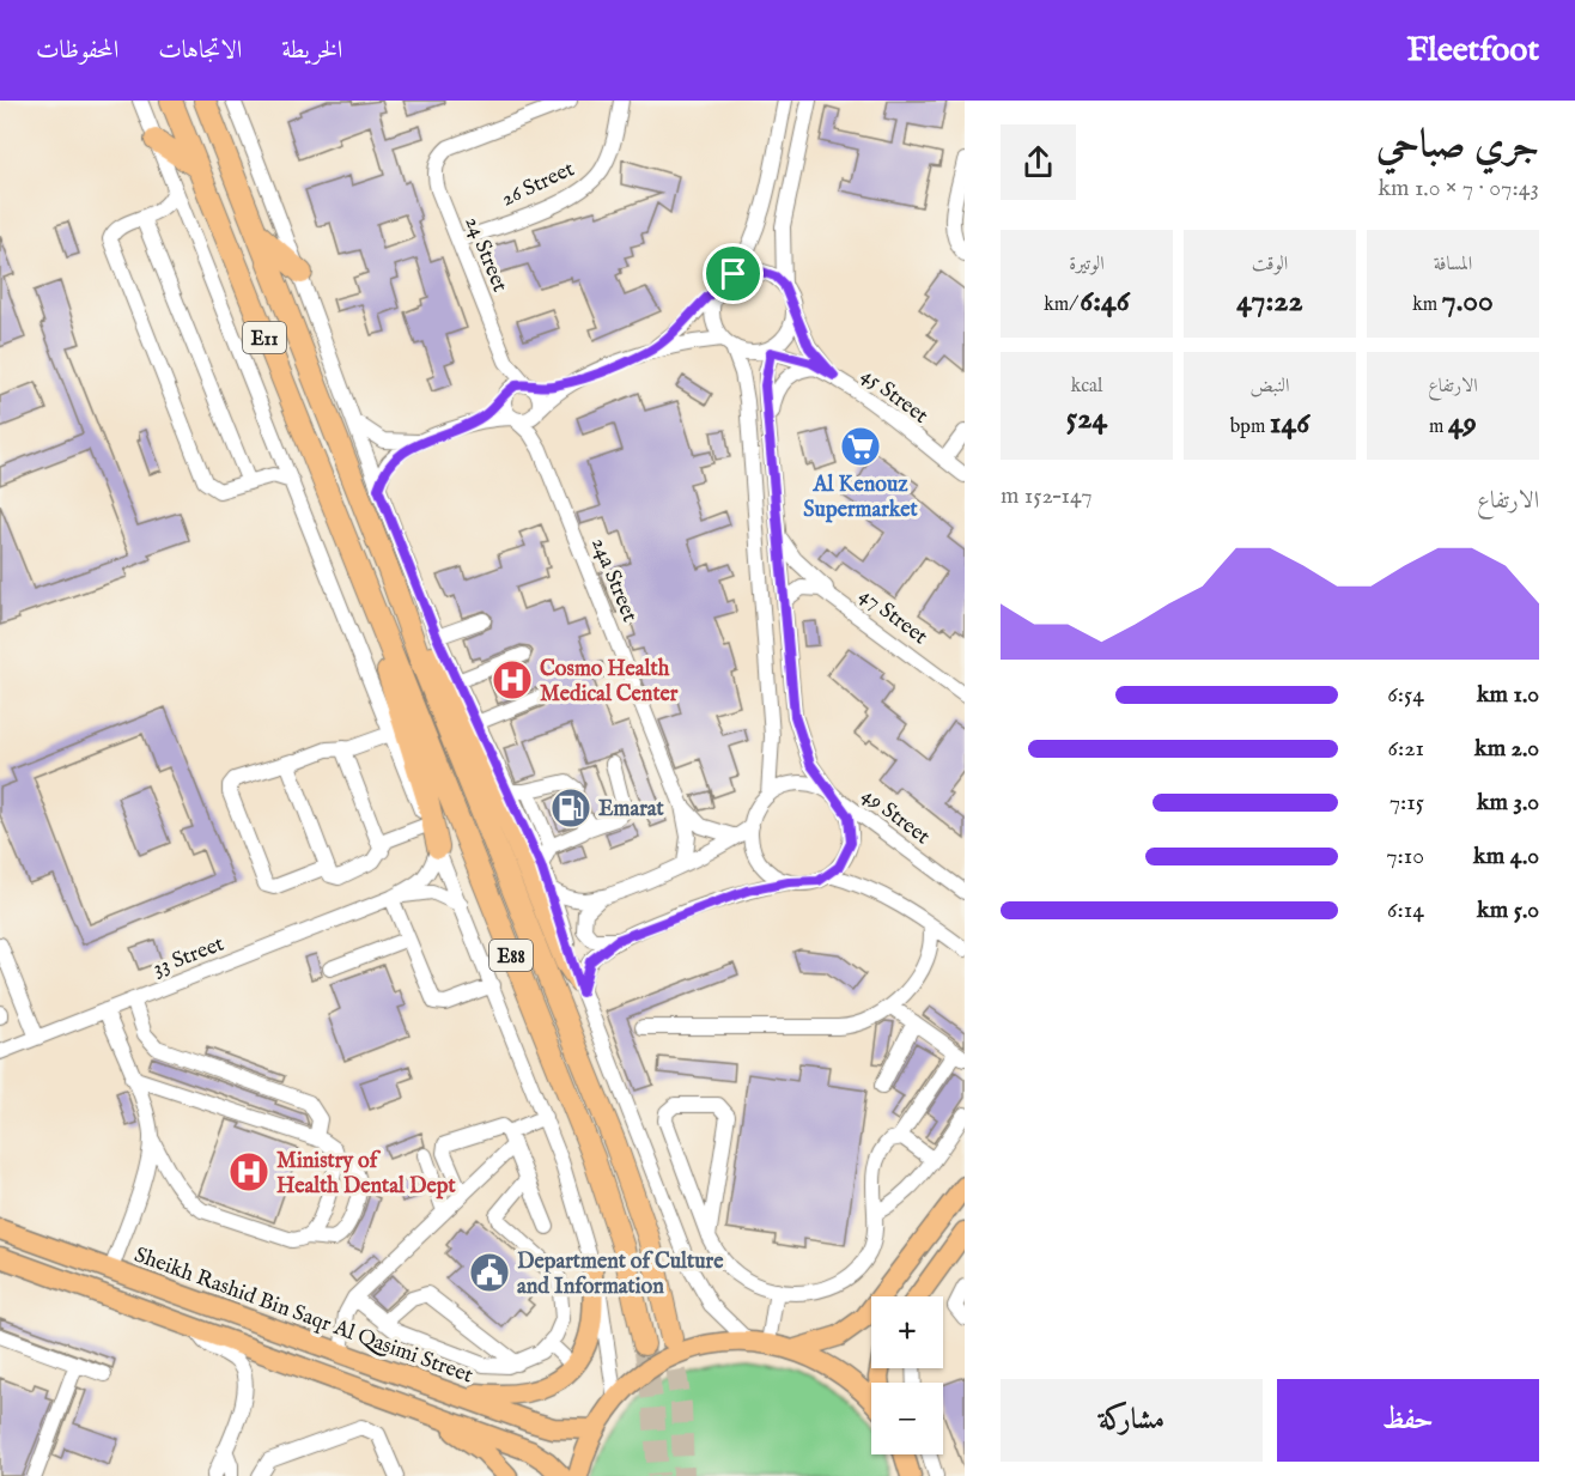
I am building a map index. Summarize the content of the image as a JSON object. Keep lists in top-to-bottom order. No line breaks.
{"streets":{"highway":["E11","E88"],"main road":["Sheikh Rashid Bin Saqr Al Qasimi Street"],"street":["26 Street","24 Street","45 Street","24a Street","47 Street","49 Street","33 Street"]},"crossings":[["26 Street","24 Street"],["24 Street","24a Street"],["E11","E88"]],"places":{"supermarket":["Al Kenouz Supermarket"],"hospital":["Cosmo Health Medical Center","Ministry of Health Dental Dept"],"fuel station":["Emarat"],"public building":["Department of Culture and Information"]},"page":{"header":"Fleetfoot","nav":["الخريطة","الاتجاهات","المحفوظات"],"heading":["جري صباحي","07:43 · 7 × 1.0 km"],"stats":[["المسافة","7.00 km"],["الوقت","47:22"],["الوتيرة","6:46 /km"],["الارتفاع","49 m"],["النبض","146 bpm"],["kcal","524"]],"chart":["الارتفاع","147–152 m"],"list":[{"name":"1.0 km","note":"6:54"},{"name":"2.0 km","note":"6:21"},{"name":"3.0 km","note":"7:15"},{"name":"4.0 km","note":"7:10"},{"name":"5.0 km","note":"6:14"}],"map_buttons":["+","−"],"buttons":["حفظ","مشاركة"]}}
